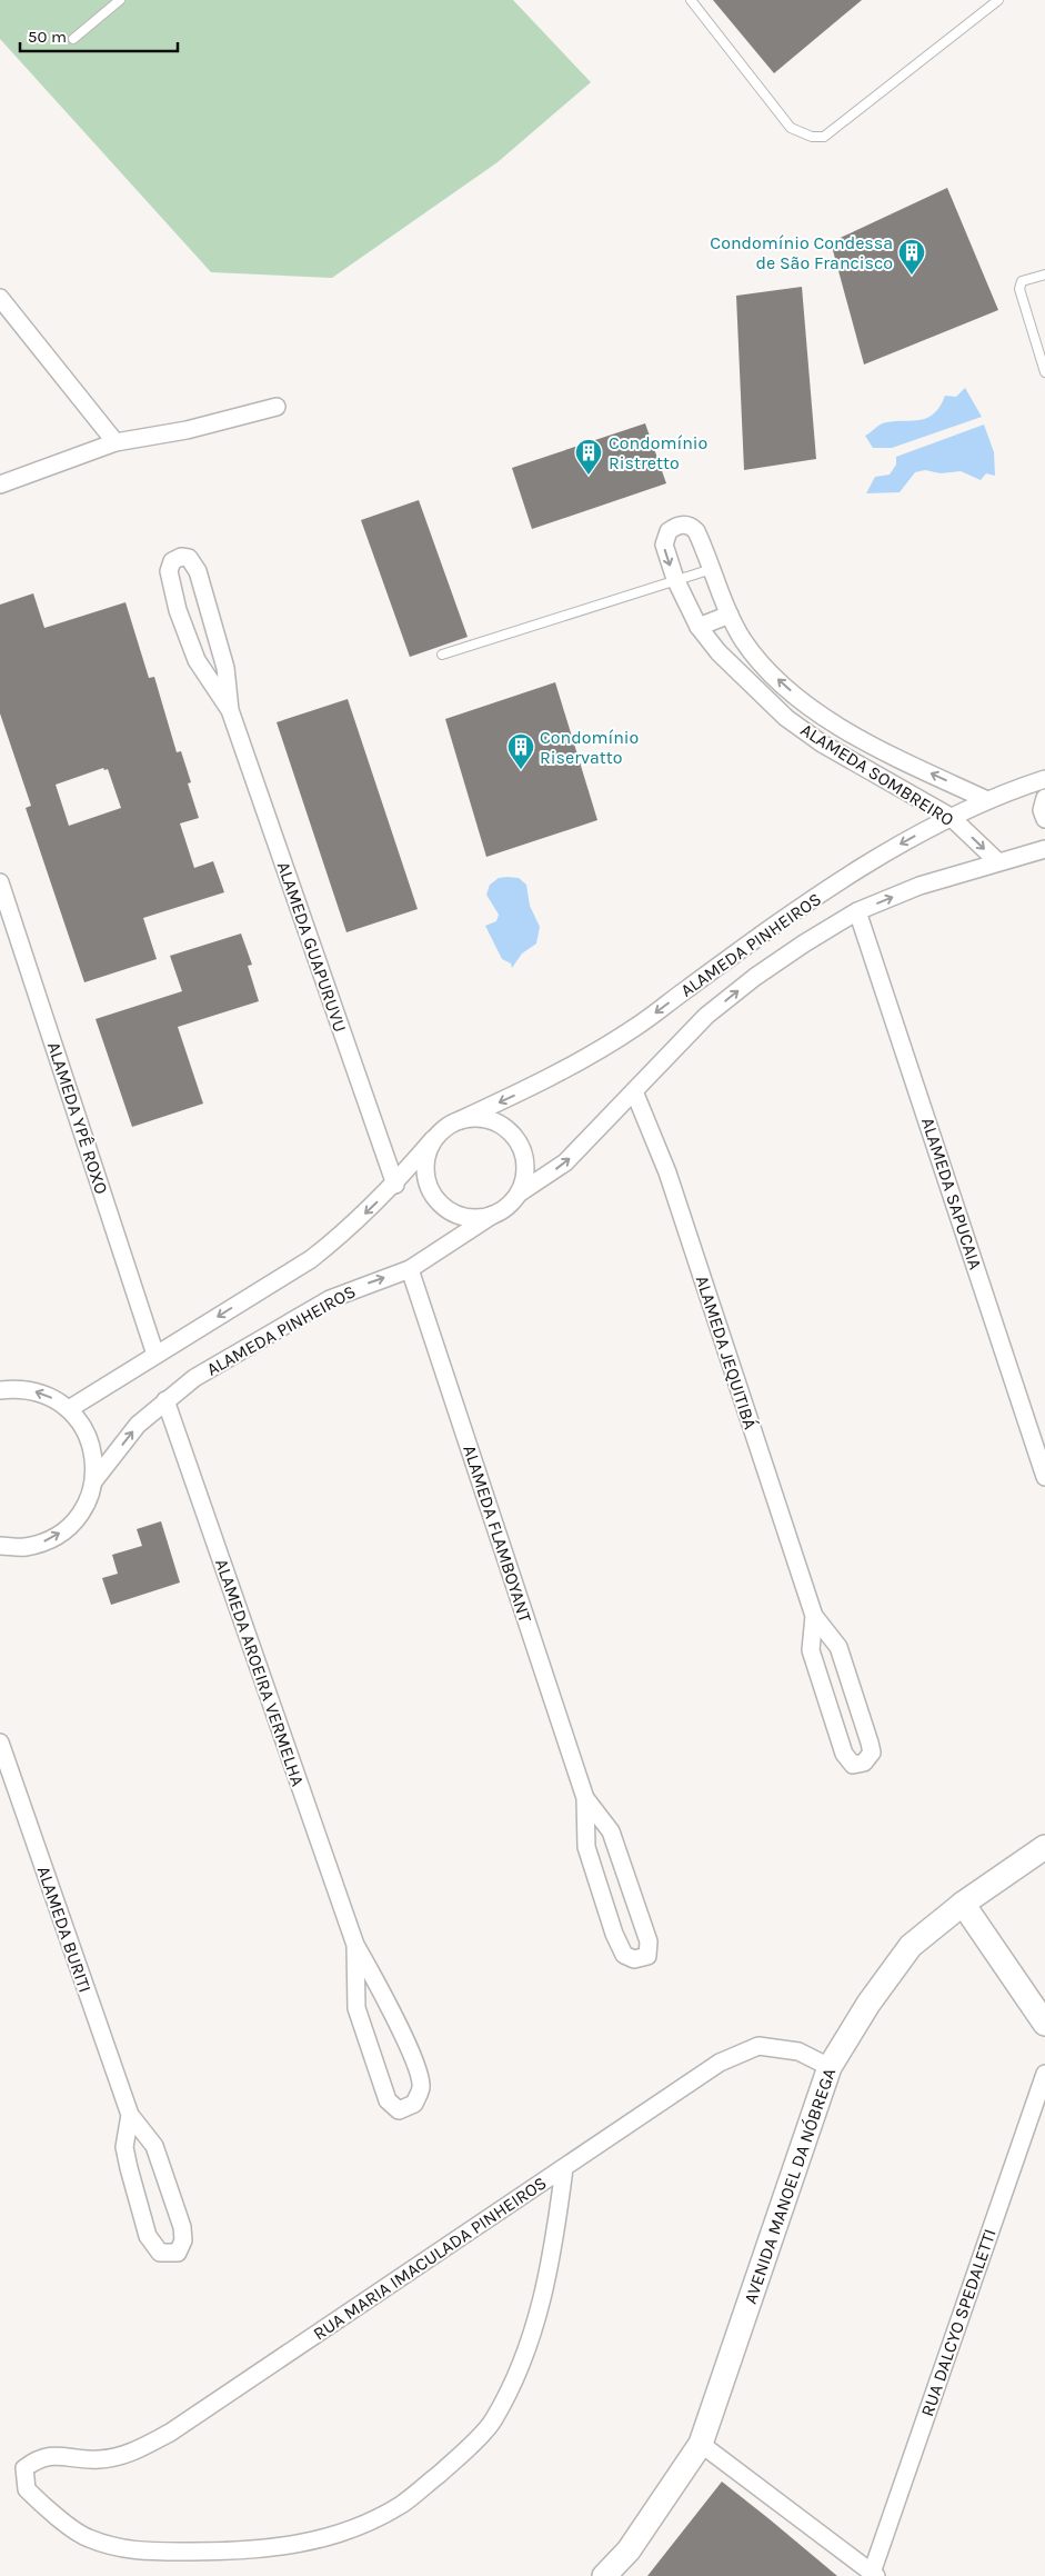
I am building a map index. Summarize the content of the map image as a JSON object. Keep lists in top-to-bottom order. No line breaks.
{"streets":{"main road":["AVENIDA MANOEL DA NÓBREGA"],"street":["ALAMEDA SOMBREIRO","ALAMEDA PINHEIROS","ALAMEDA GUAPURUVU","ALAMEDA YPÊ ROXO","ALAMEDA SAPUCAIA","ALAMEDA JEQUITIBÁ","ALAMEDA FLAMBOYANT","ALAMEDA AROEIRA VERMELHA","ALAMEDA BURITI","RUA MARIA IMACULADA PINHEIROS","RUA DALCYO SPEDALETTI"]},"crossings":[["ALAMEDA SOMBREIRO","ALAMEDA PINHEIROS"],["ALAMEDA PINHEIROS","ALAMEDA SAPUCAIA"],["ALAMEDA PINHEIROS","ALAMEDA JEQUITIBÁ"],["ALAMEDA PINHEIROS","ALAMEDA FLAMBOYANT"],["ALAMEDA PINHEIROS","ALAMEDA AROEIRA VERMELHA"],["AVENIDA MANOEL DA NÓBREGA","RUA MARIA IMACULADA PINHEIROS"]],"places":{"building":["Condomínio Condessa de São Francisco","Condomínio Ristretto","Condomínio Riservatto"]},"scale_bar":"50 m"}
